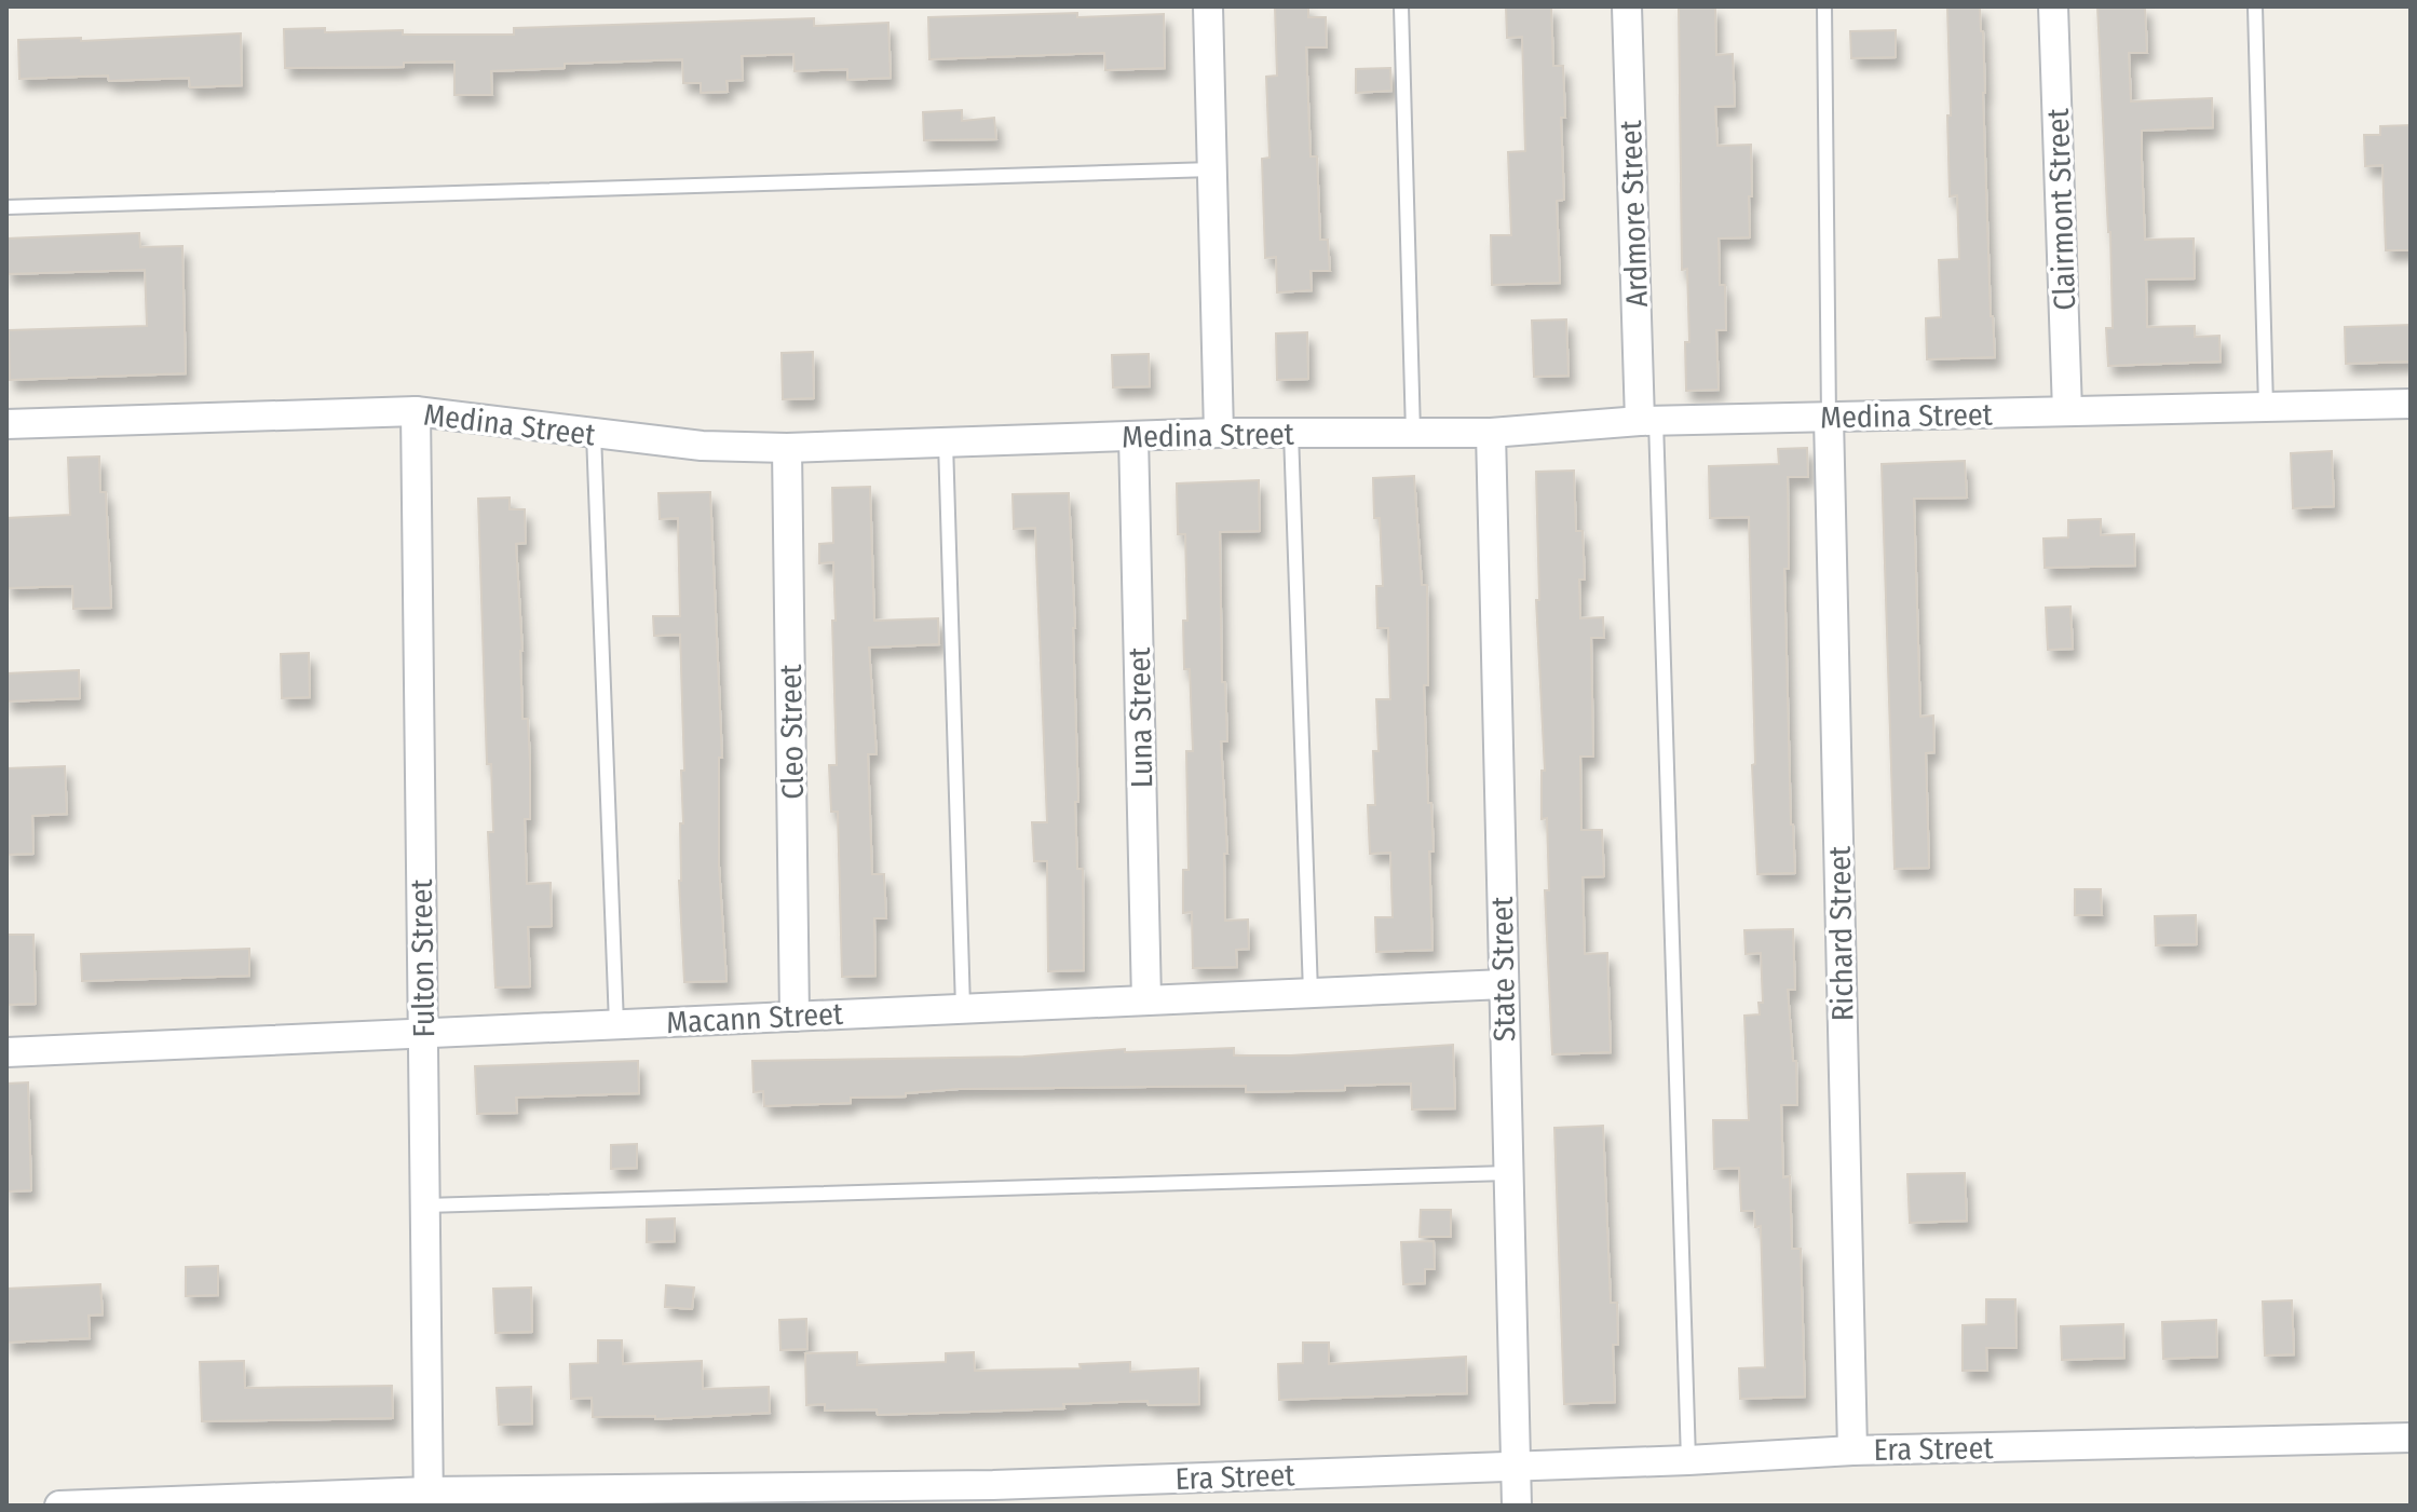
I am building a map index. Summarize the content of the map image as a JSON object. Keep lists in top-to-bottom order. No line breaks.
{"streets":{"street":["Clairmont Street","Ardmore Street","Medina Street","Luna Street","Cleo Street","Richard Street","Fulton Street","State Street","Macann Street","Era Street"]},"crossings":[["Clairmont Street","Medina Street"],["Ardmore Street","Medina Street"],["Medina Street","Luna Street"],["Medina Street","Cleo Street"],["Medina Street","Richard Street"],["Medina Street","Fulton Street"],["Medina Street","State Street"],["Luna Street","Macann Street"],["Cleo Street","Macann Street"],["Richard Street","Era Street"],["Fulton Street","Macann Street"],["Fulton Street","Era Street"],["State Street","Macann Street"],["State Street","Era Street"]]}
